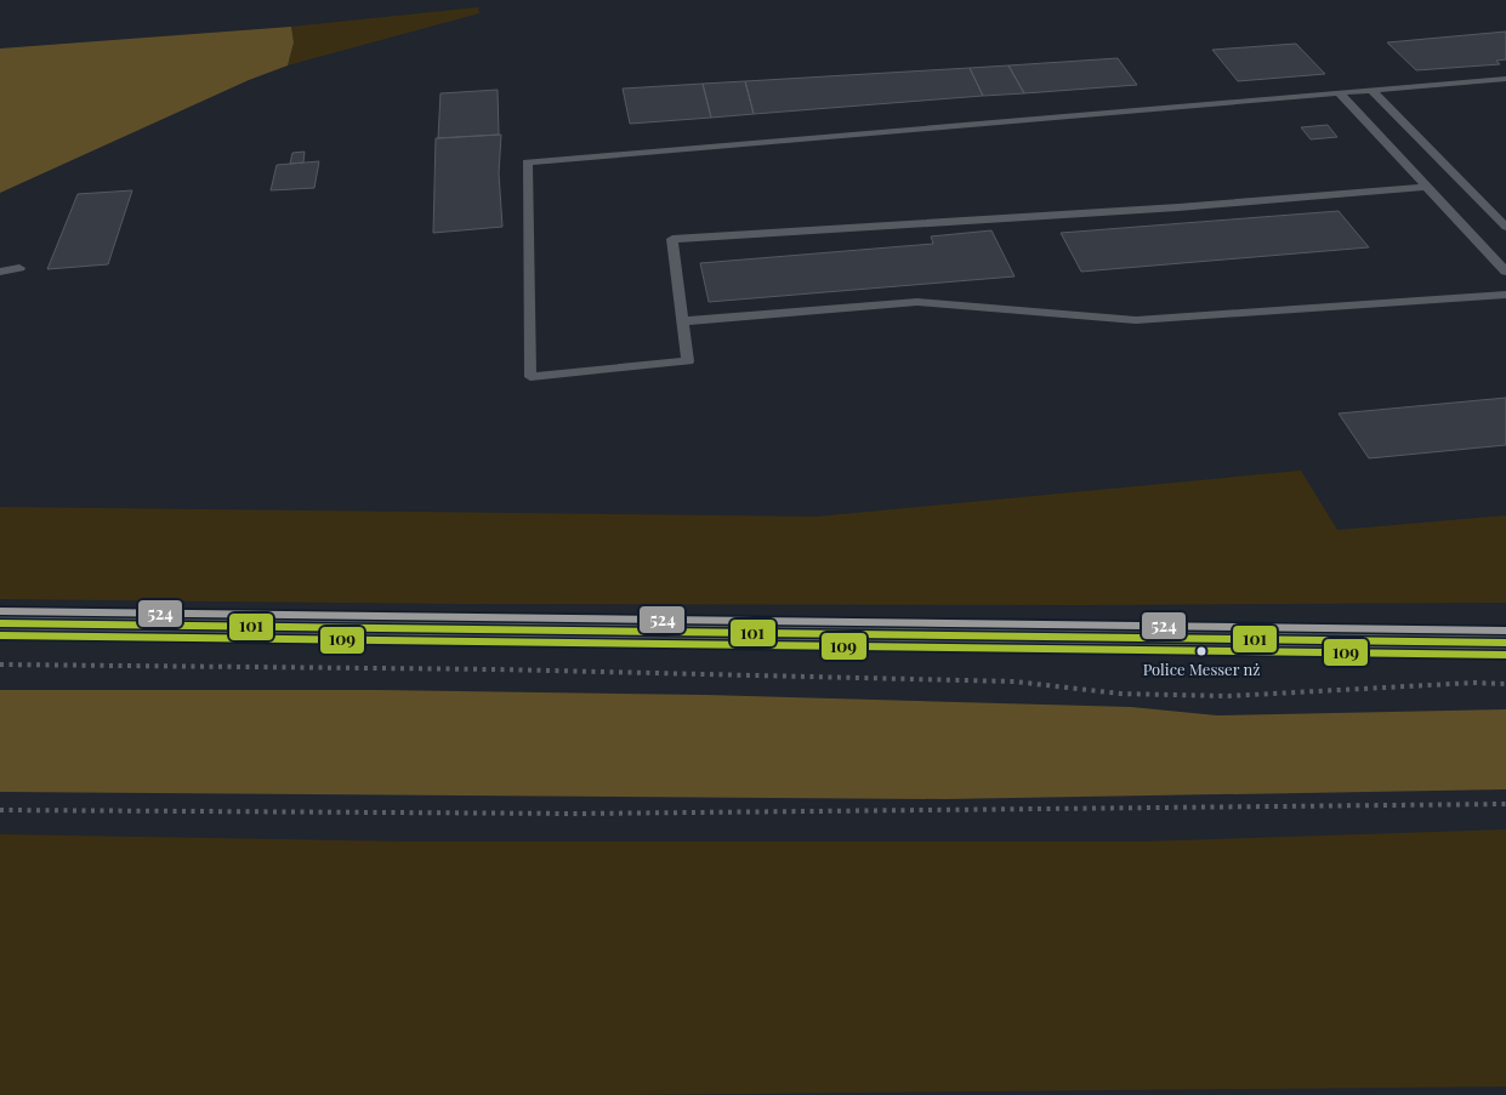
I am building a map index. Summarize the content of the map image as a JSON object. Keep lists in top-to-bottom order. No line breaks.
{"places":["Police Messer nż"],"lines":["transit line 524","transit line 101","transit line 109"]}
